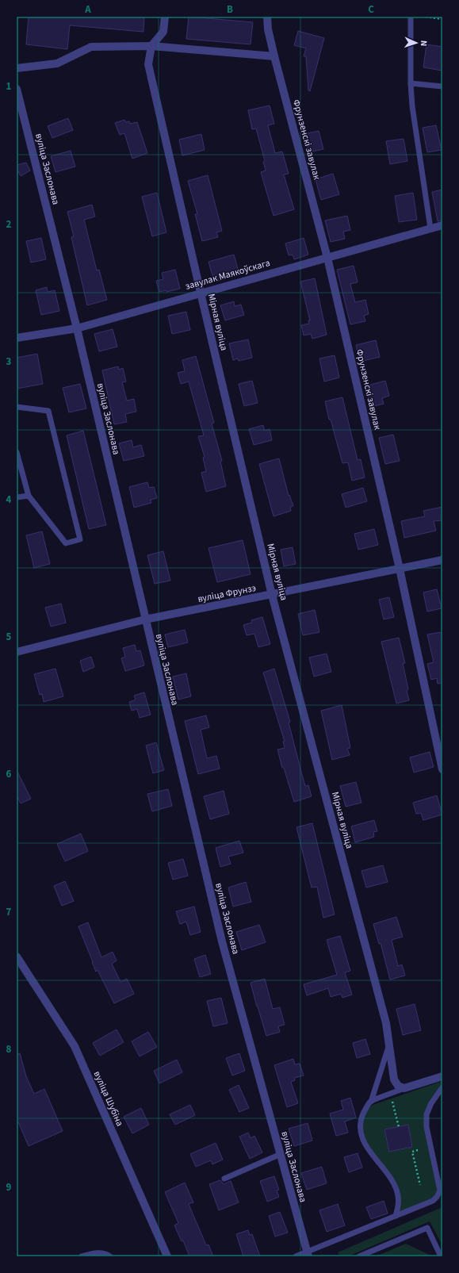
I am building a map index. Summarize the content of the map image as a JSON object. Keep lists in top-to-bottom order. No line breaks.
{"streets":{"street":["Фрунзенскі завулак","вуліца Заслонава","завулак Маякоўскага","Мірная вуліца","вуліца Фрунзэ","вуліца Шубіна"]},"crossings":[["Фрунзенскі завулак","завулак Маякоўскага"],["Фрунзенскі завулак","вуліца Фрунзэ"],["вуліца Заслонава","завулак Маякоўскага"],["вуліца Заслонава","вуліца Фрунзэ"],["завулак Маякоўскага","Мірная вуліца"],["Мірная вуліца","вуліца Фрунзэ"]],"north":"right","grid":{"columns":["A","B","C"],"rows":["1","2","3","4","5","6","7","8","9"]}}
